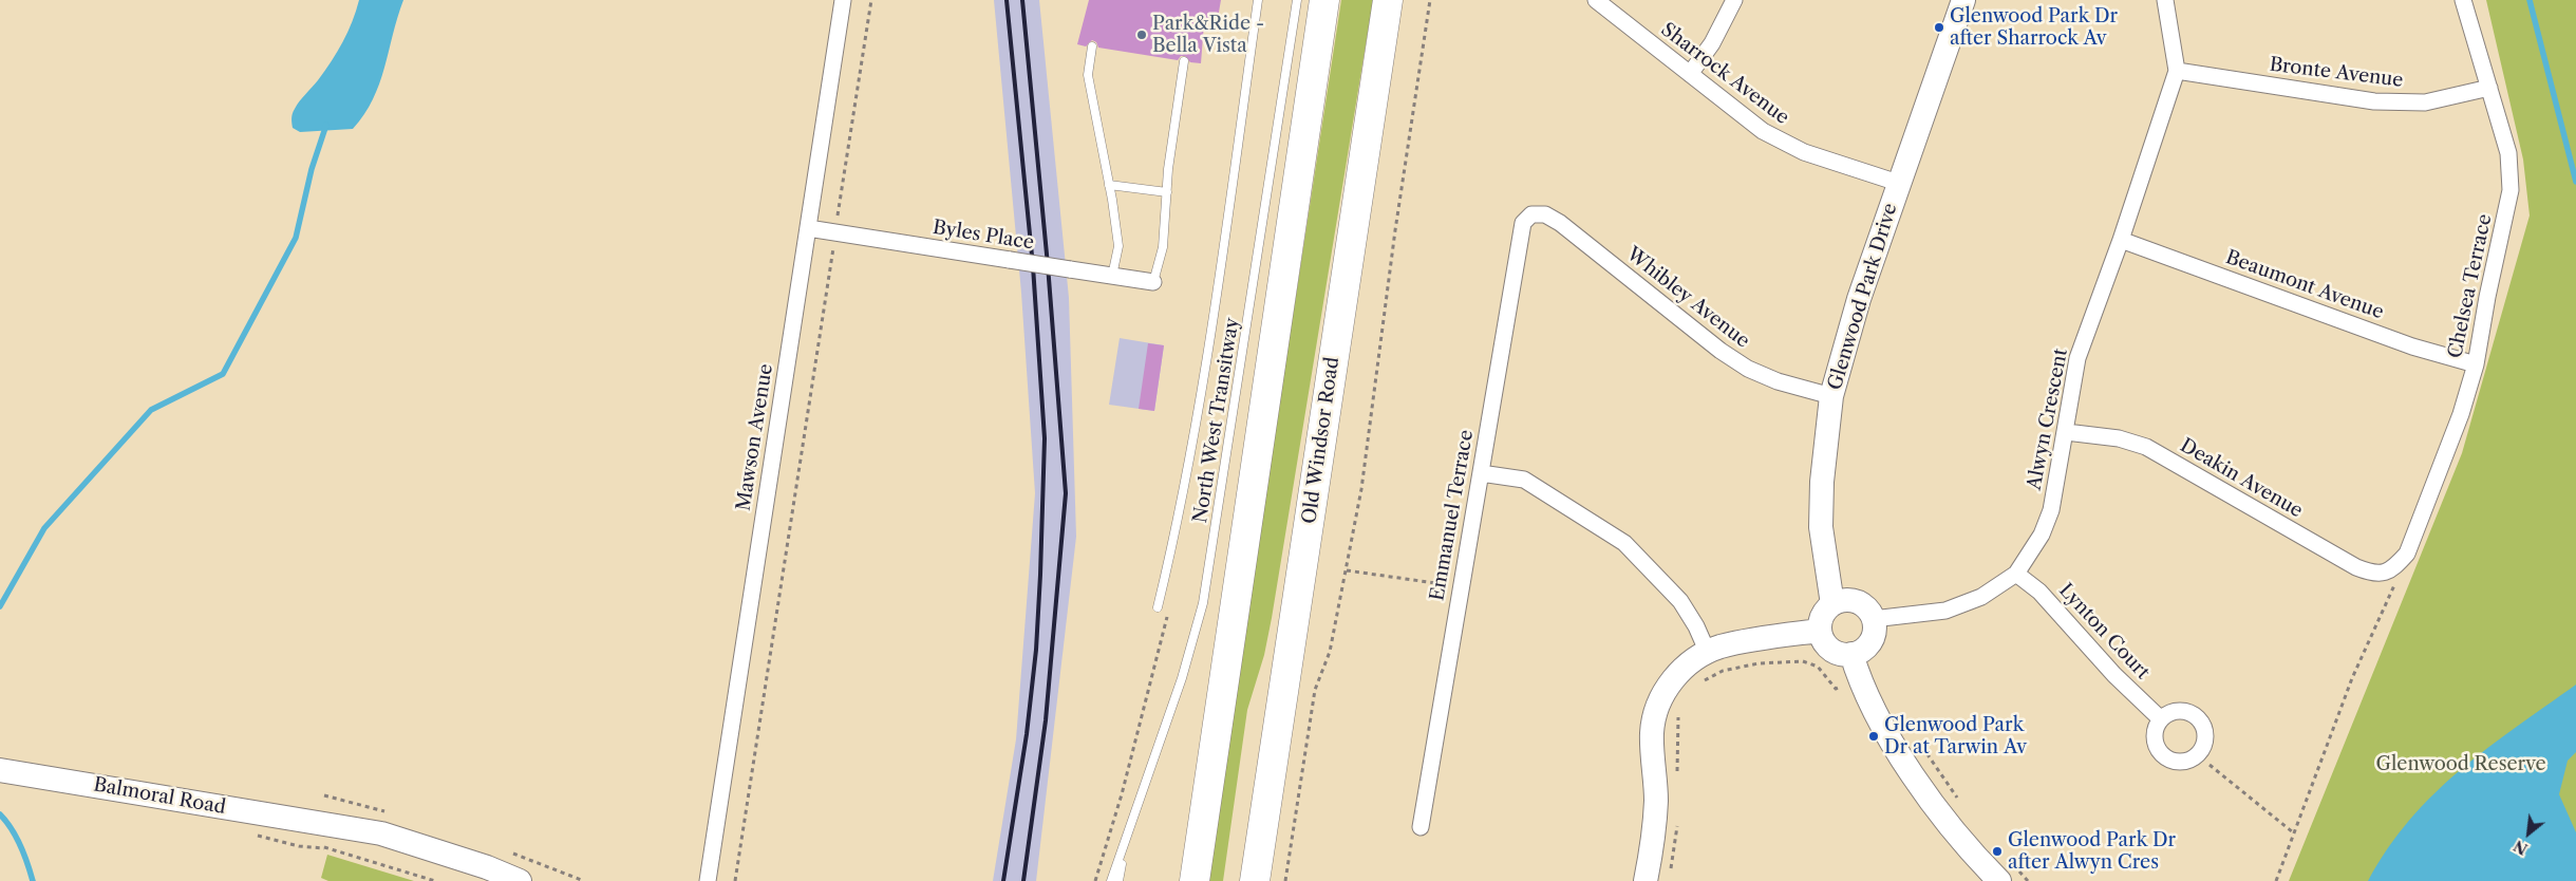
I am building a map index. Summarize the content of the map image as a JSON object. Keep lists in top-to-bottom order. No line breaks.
{"streets":{"highway":["Old Windsor Road"],"street":["Bronte Avenue","Sharrock Avenue","Byles Place","Beaumont Avenue","Chelsea Terrace","Glenwood Park Drive","Whibley Avenue","Alwyn Crescent","Mawson Avenue","Deakin Avenue","Emmanuel Terrace","Lynton Court","Balmoral Road"],"lane":["North West Transitway"]},"crossings":[["Bronte Avenue","Chelsea Terrace"],["Bronte Avenue","Alwyn Crescent"],["Sharrock Avenue","Glenwood Park Drive"],["Byles Place","Mawson Avenue"],["Beaumont Avenue","Chelsea Terrace"],["Beaumont Avenue","Alwyn Crescent"],["Chelsea Terrace","Deakin Avenue"],["Glenwood Park Drive","Whibley Avenue"],["Glenwood Park Drive","Alwyn Crescent"],["Whibley Avenue","Emmanuel Terrace"],["Alwyn Crescent","Deakin Avenue"],["Alwyn Crescent","Lynton Court"]],"parks":["Glenwood Reserve"],"places":["Glenwood Park Dr after Sharrock Av","Park&Ride - Bella Vista","Glenwood Park Dr at Tarwin Av","Glenwood Park Dr after Alwyn Cres"],"north":"bottom left"}
